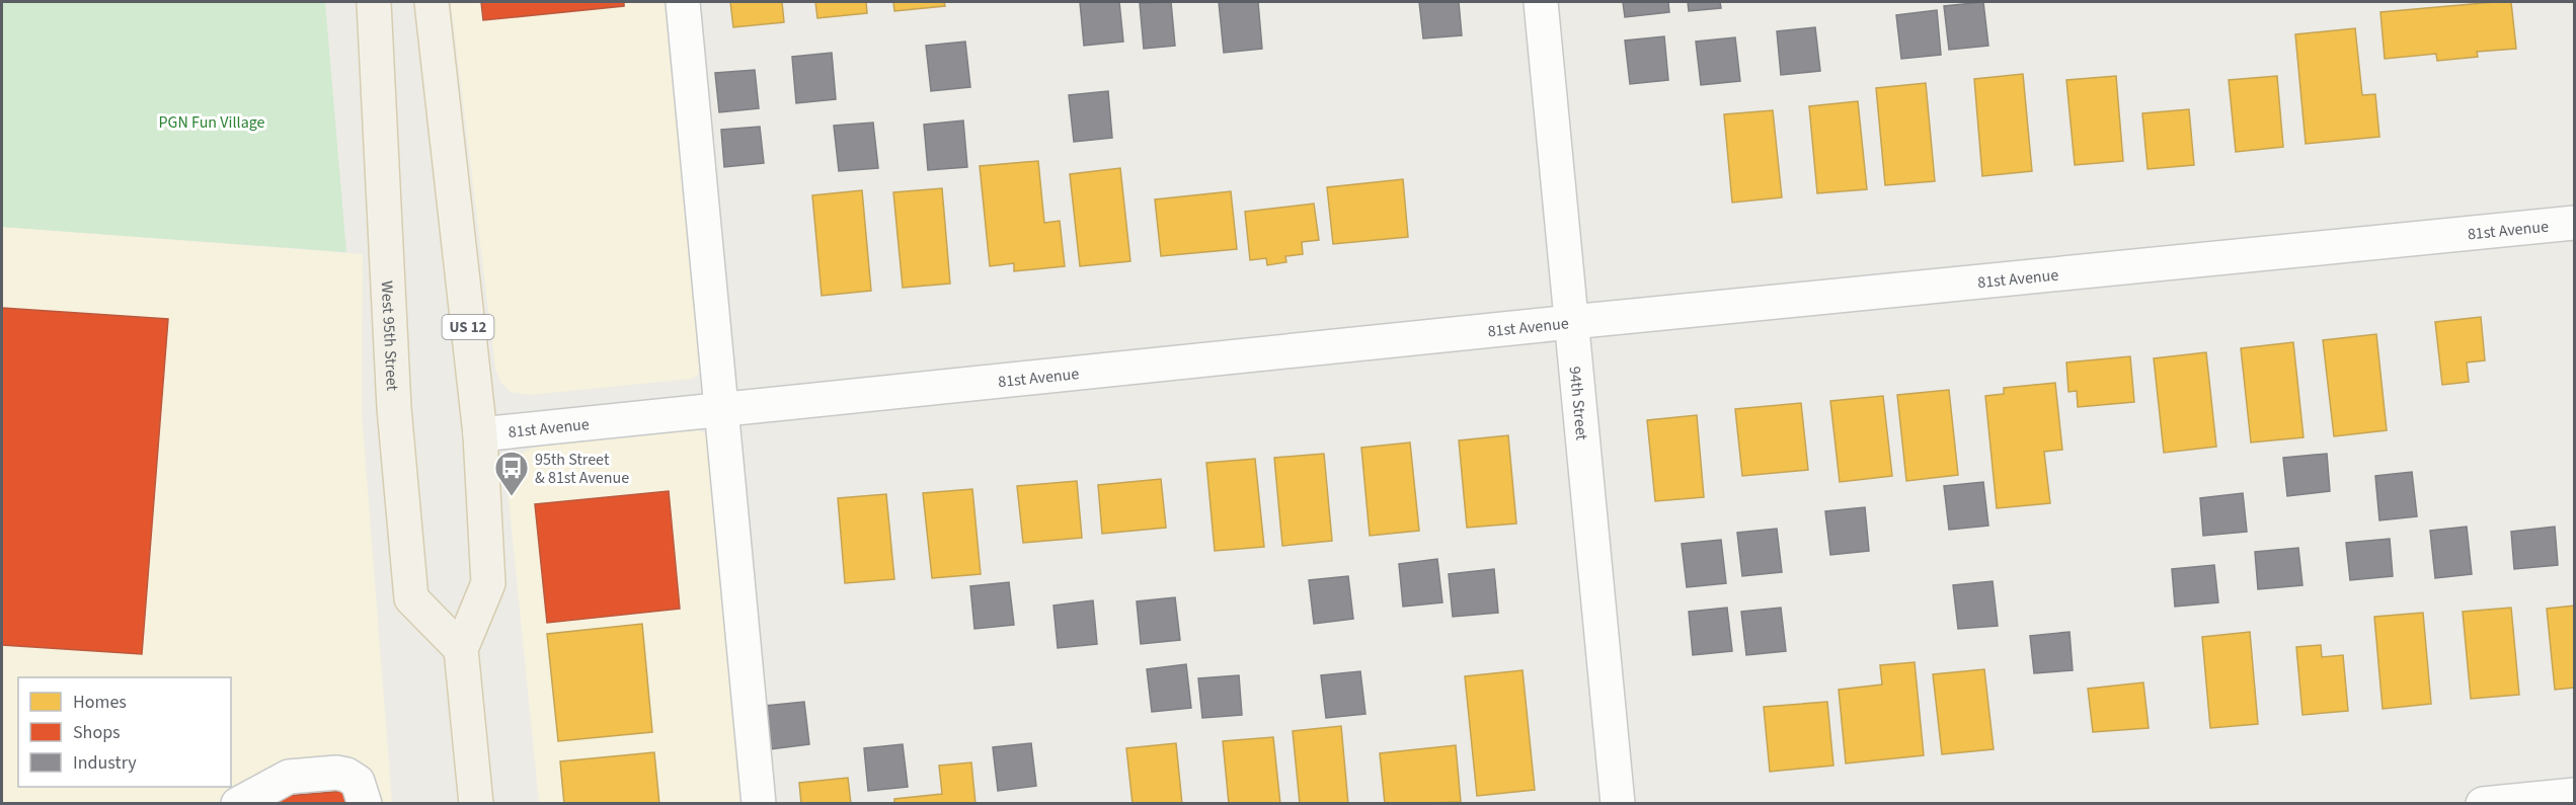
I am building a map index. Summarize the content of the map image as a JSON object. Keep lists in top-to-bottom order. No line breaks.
{"streets":{"main road":["US 12","West 95th Street"],"street":["81st Avenue","94th Street"]},"crossings":[["81st Avenue","US 12"],["81st Avenue","94th Street"],["US 12","West 95th Street"]],"parks":["PGN Fun Village"],"places":{"bus stop":["95th Street & 81st Avenue"]},"legend":["Homes","Shops","Industry"]}
